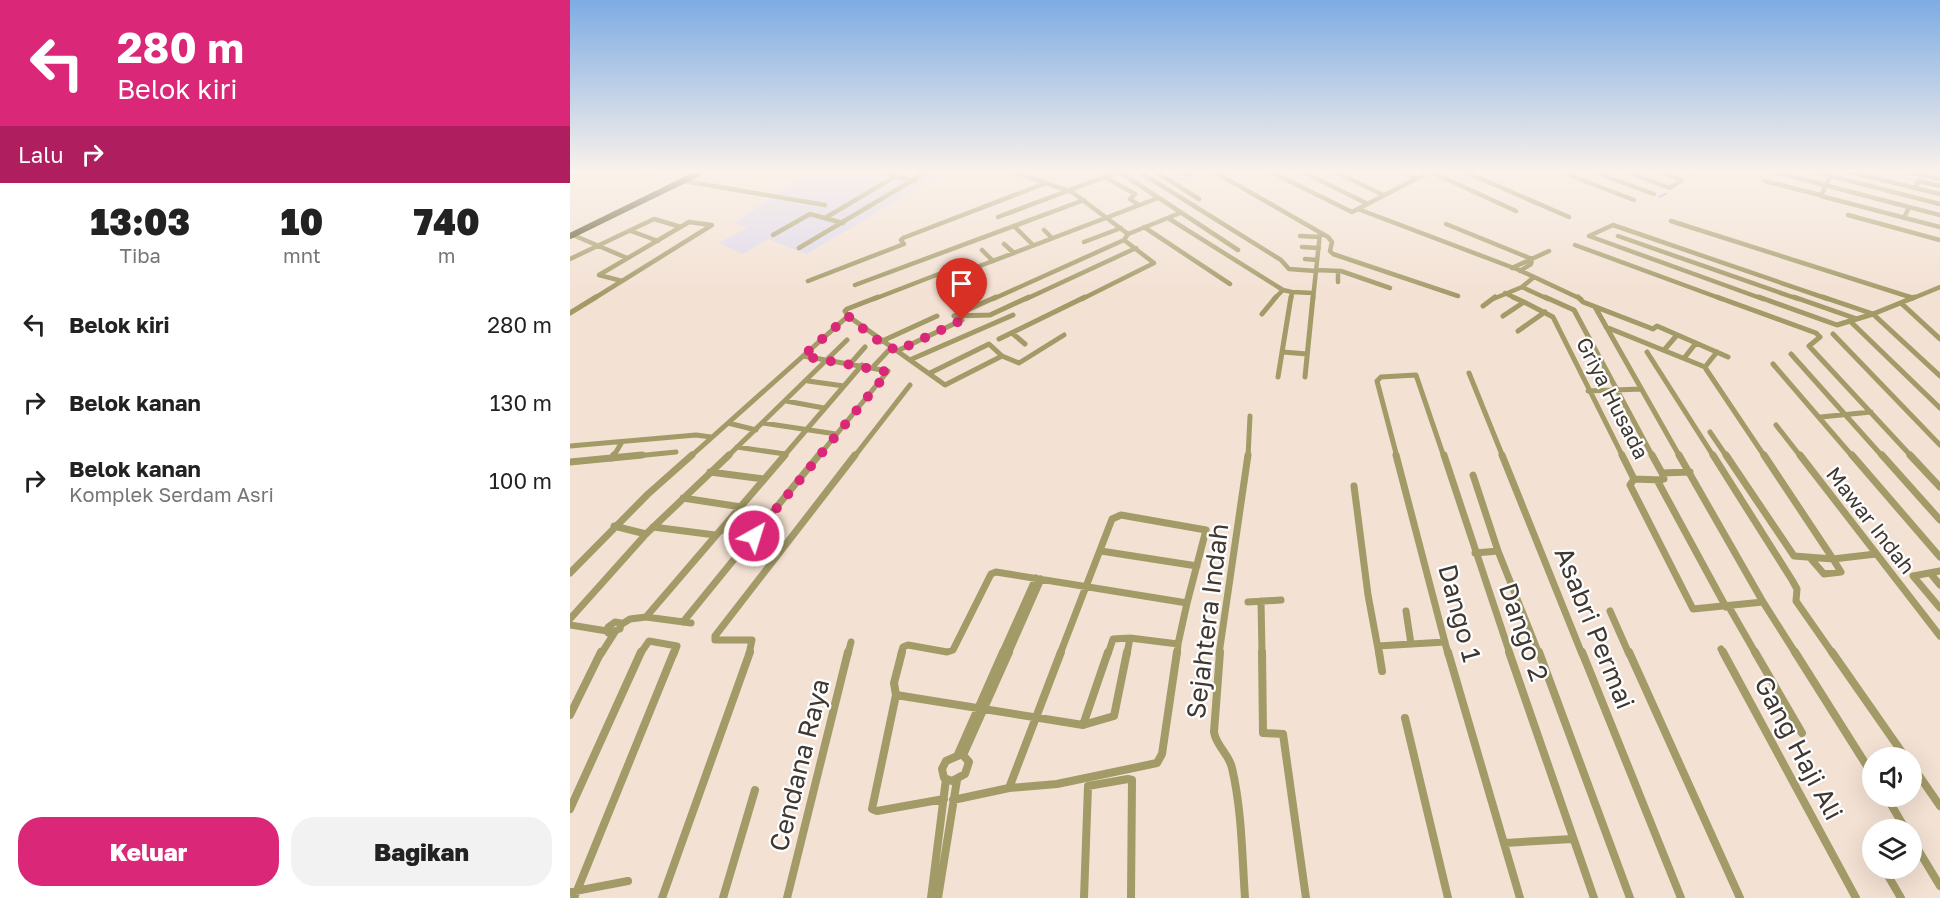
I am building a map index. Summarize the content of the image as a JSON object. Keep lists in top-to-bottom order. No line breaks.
{"streets":{"street":["Griya Husada","Mawar Indah","Dango 1","Sejahtera Indah","Asabri Permai","Dango 2","Gang Haji Ali","Cendana Raya"]},"crossings":[["Dango 1","Dango 2"]],"page":{"turn":["280 m","Belok kiri"],"then":"Lalu","eta":["13:03","Tiba","10","mnt","740","m"],"list":[{"name":"Belok kiri","value":"280 m"},{"name":"Belok kanan","value":"130 m"},{"name":"Belok kanan","note":"Komplek Serdam Asri","value":"100 m"}],"buttons":["Keluar","Bagikan"]}}
